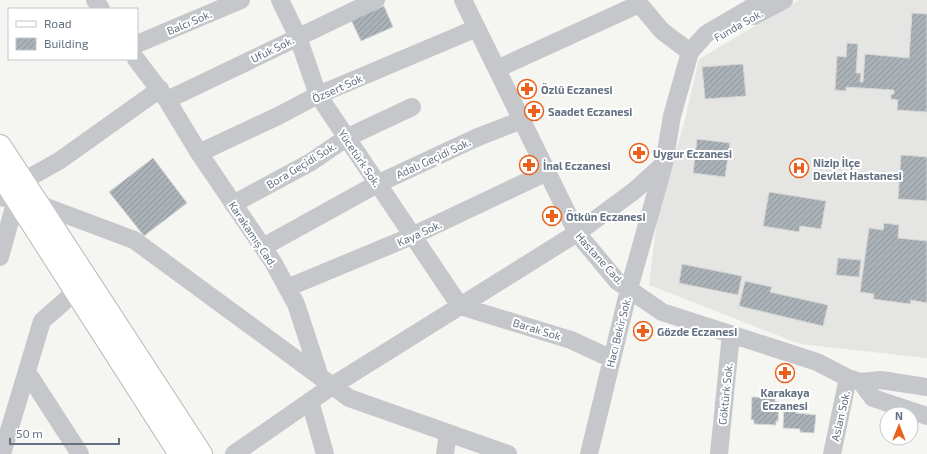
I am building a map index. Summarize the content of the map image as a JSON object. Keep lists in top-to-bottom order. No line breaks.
{"streets":{"street":["Balcı Sok.","Funda Sok.","Ufuk Sok.","Özsert Sok","Yücetürk Sok.","Adalı Geçidi Sok.","Bora Geçidi Sok.","Kaya Sok.","Karakamış Cad.","Hastane Cad.","Barak Sok","Hacı Bekir Sok.","Göktürk Sok.","Aslan Sok."]},"crossings":[["Funda Sok.","Hacı Bekir Sok."],["Ufuk Sok.","Yücetürk Sok."],["Ufuk Sok.","Karakamış Cad."],["Özsert Sok","Yücetürk Sok."],["Özsert Sok","Karakamış Cad."],["Özsert Sok","Hastane Cad."],["Yücetürk Sok.","Adalı Geçidi Sok."],["Yücetürk Sok.","Bora Geçidi Sok."],["Yücetürk Sok.","Kaya Sok."],["Yücetürk Sok.","Barak Sok"],["Adalı Geçidi Sok.","Karakamış Cad."],["Adalı Geçidi Sok.","Hastane Cad."],["Bora Geçidi Sok.","Karakamış Cad."],["Kaya Sok.","Karakamış Cad."],["Kaya Sok.","Hastane Cad."],["Hastane Cad.","Hacı Bekir Sok."],["Hastane Cad.","Göktürk Sok."],["Hastane Cad.","Aslan Sok."],["Barak Sok","Hacı Bekir Sok."]],"places":{"pharmacy":["Özlü Eczanesi","Saadet Eczanesi","Uygur Eczanesi","İnal Eczanesi","Ötkün Eczanesi","Gözde Eczanesi","Karakaya Eczanesi"],"hospital":["Nizip İlçe Devlet Hastanesi"]},"legend":["Road","Building"],"scale_bar":"50 m","north":"top"}
